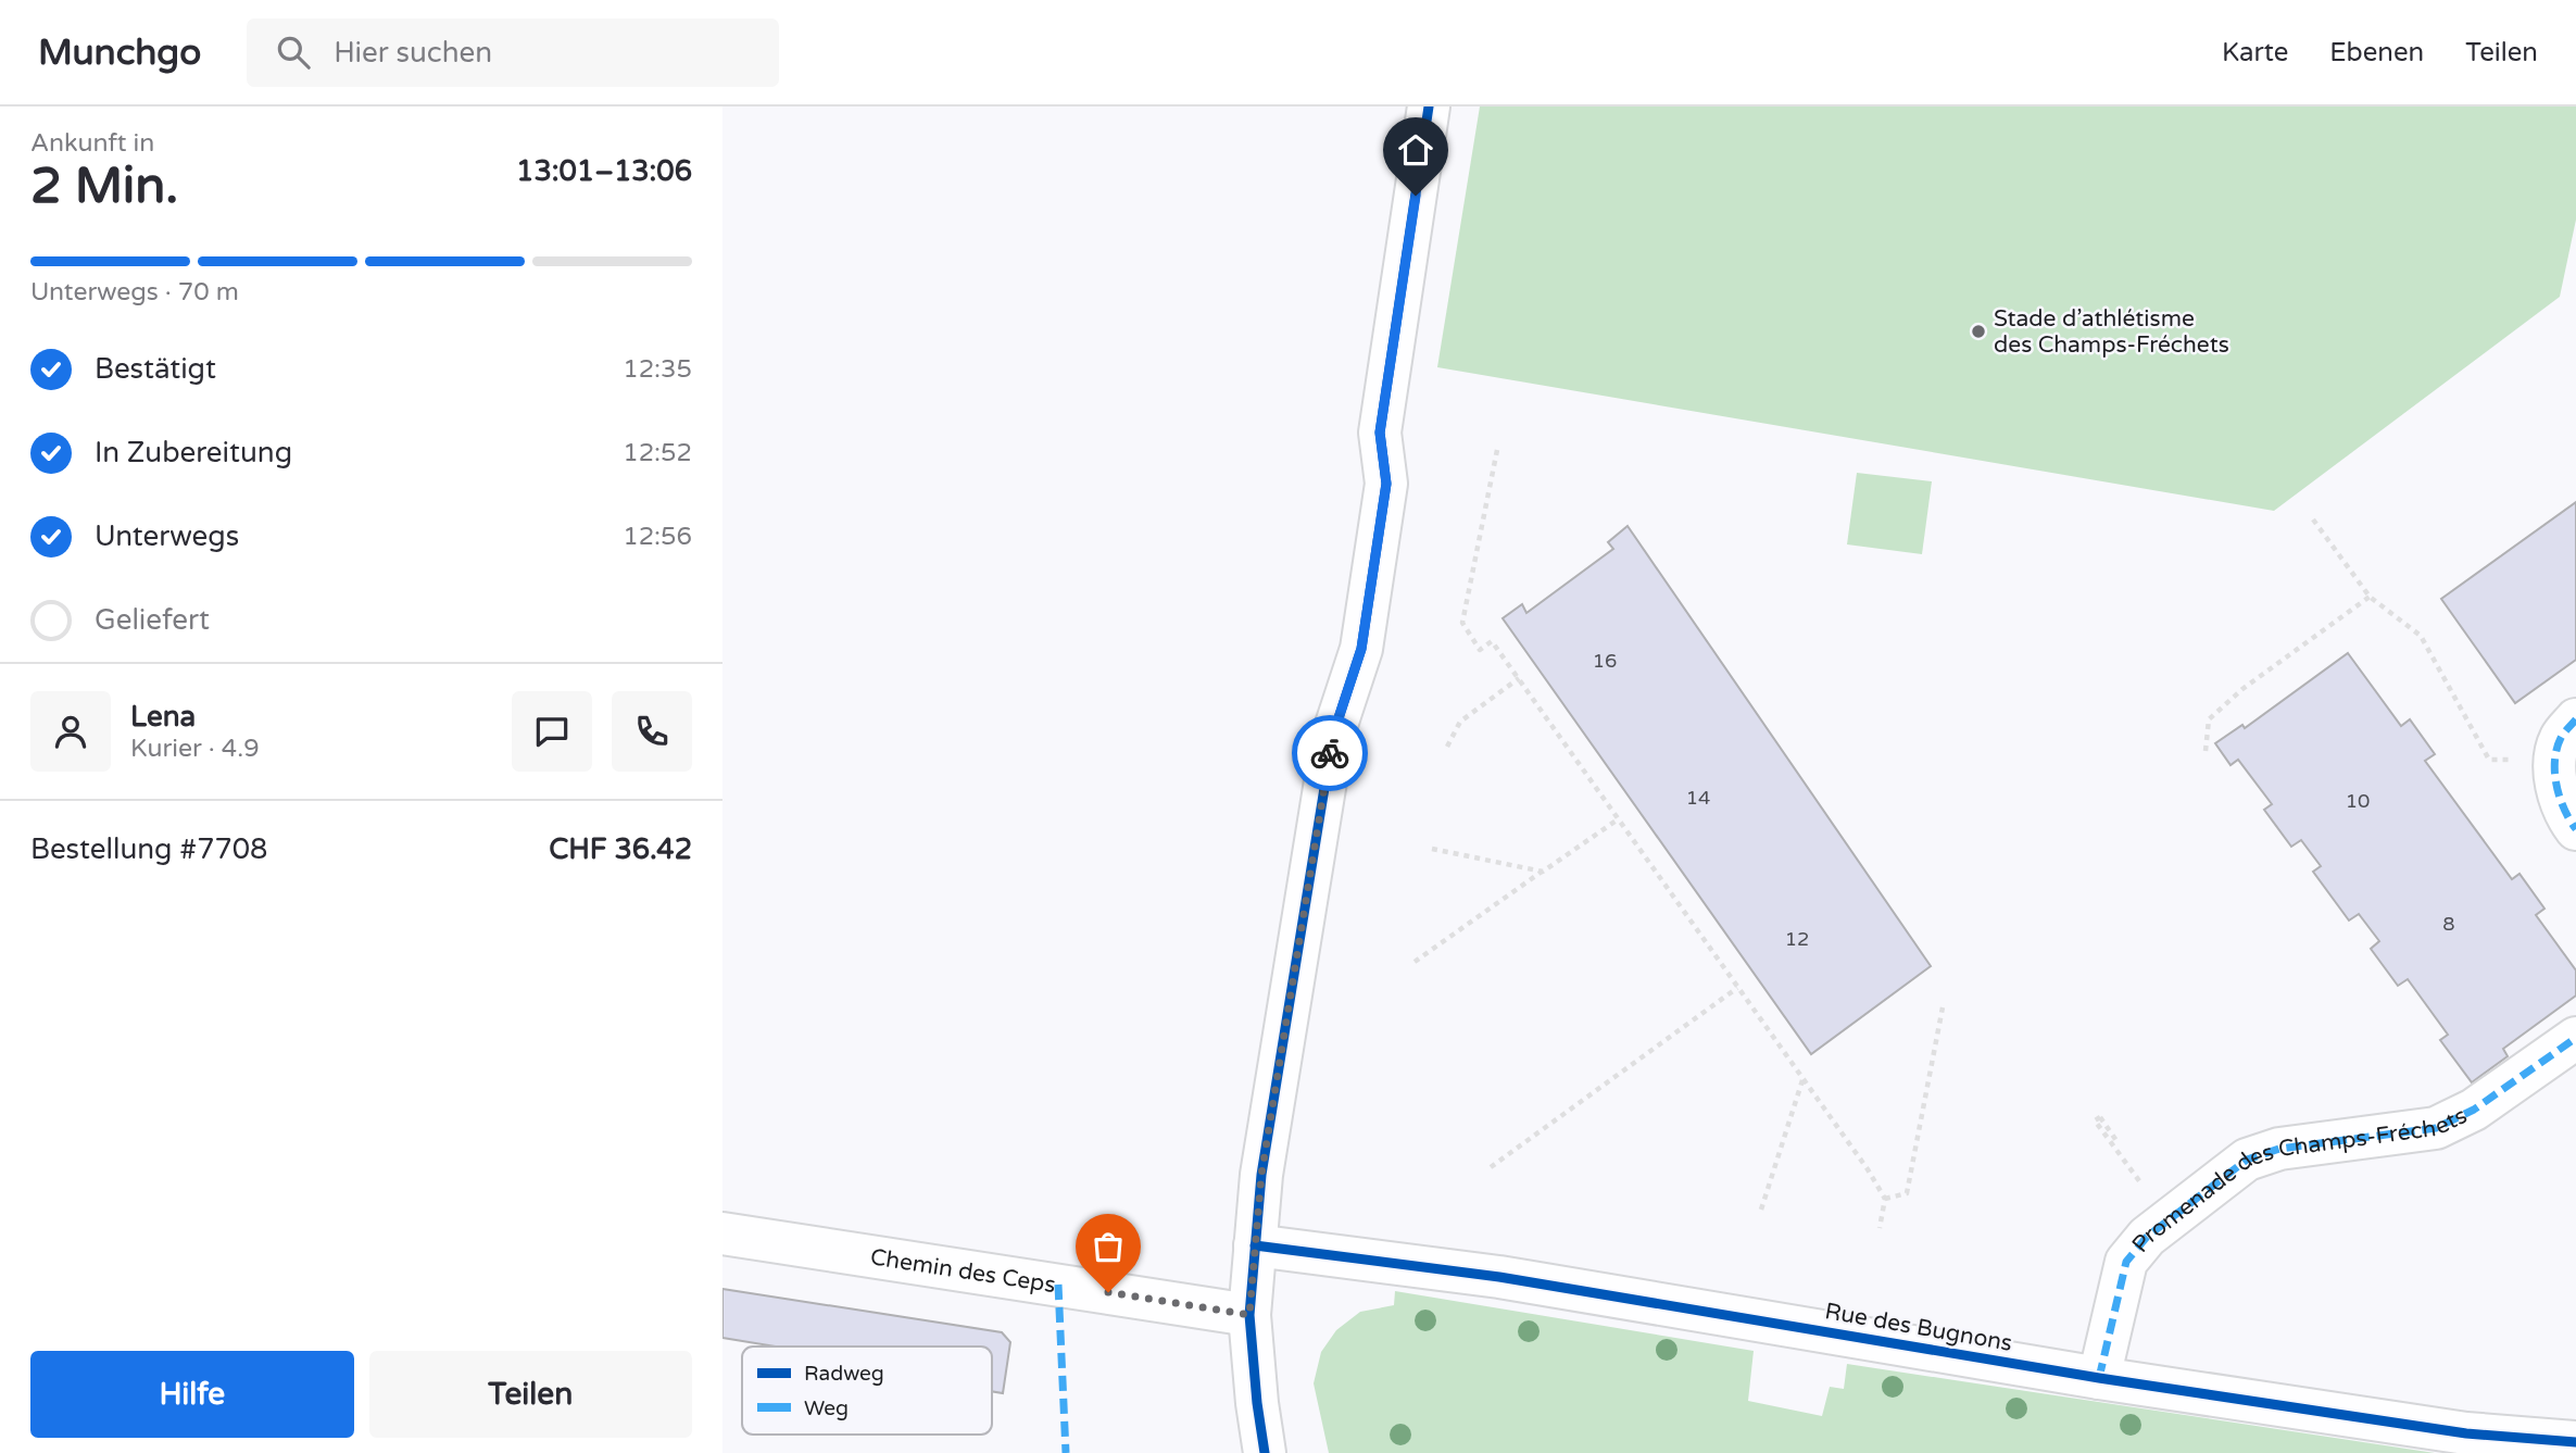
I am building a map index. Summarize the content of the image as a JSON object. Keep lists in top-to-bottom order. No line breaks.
{"streets":{"street":["Promenade des Champs-Fréchets","Chemin des Ceps","Rue des Bugnons"]},"crossings":[["Promenade des Champs-Fréchets","Rue des Bugnons"]],"places":["Stade d’athlétisme des Champs-Fréchets"],"house_numbers":["16","14","10","8","12"],"legend":["Radweg","Weg"],"page":{"header":"Munchgo","search":"Hier suchen","nav":["Karte","Ebenen","Teilen"],"heading":["2 Min.","Ankunft in","13:01–13:06"],"panel":["Lena","Kurier · 4.9","Bestellung #7708","CHF 36.42"],"bar":"Unterwegs · 70 m","list":[["Bestätigt","12:35"],["In Zubereitung","12:52"],["Unterwegs","12:56"],"Geliefert"],"buttons":["Hilfe","Teilen"]}}
